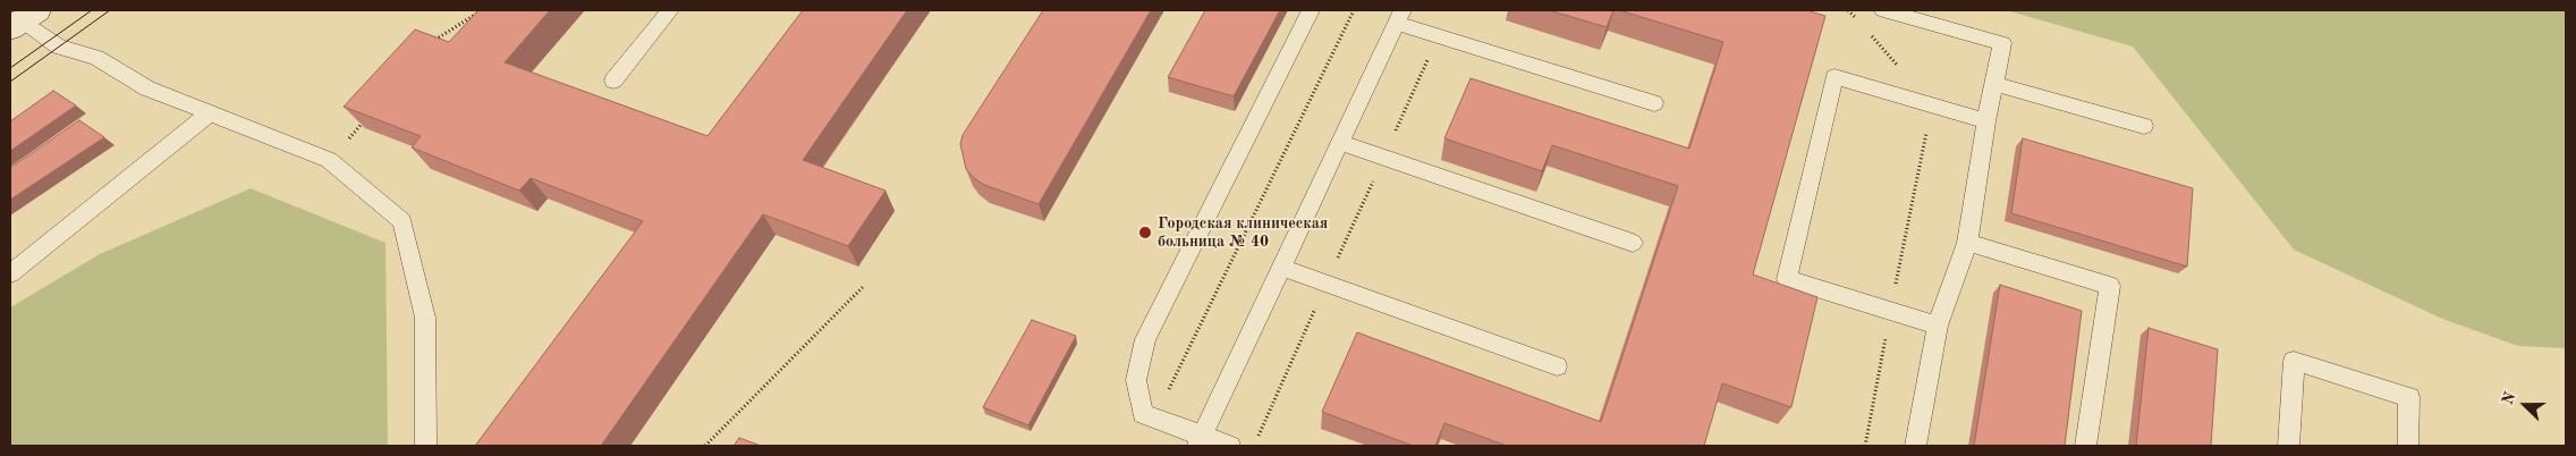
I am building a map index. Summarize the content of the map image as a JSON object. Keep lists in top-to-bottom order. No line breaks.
{"places":["Городская клиническая больница № 40"],"north":"left"}
